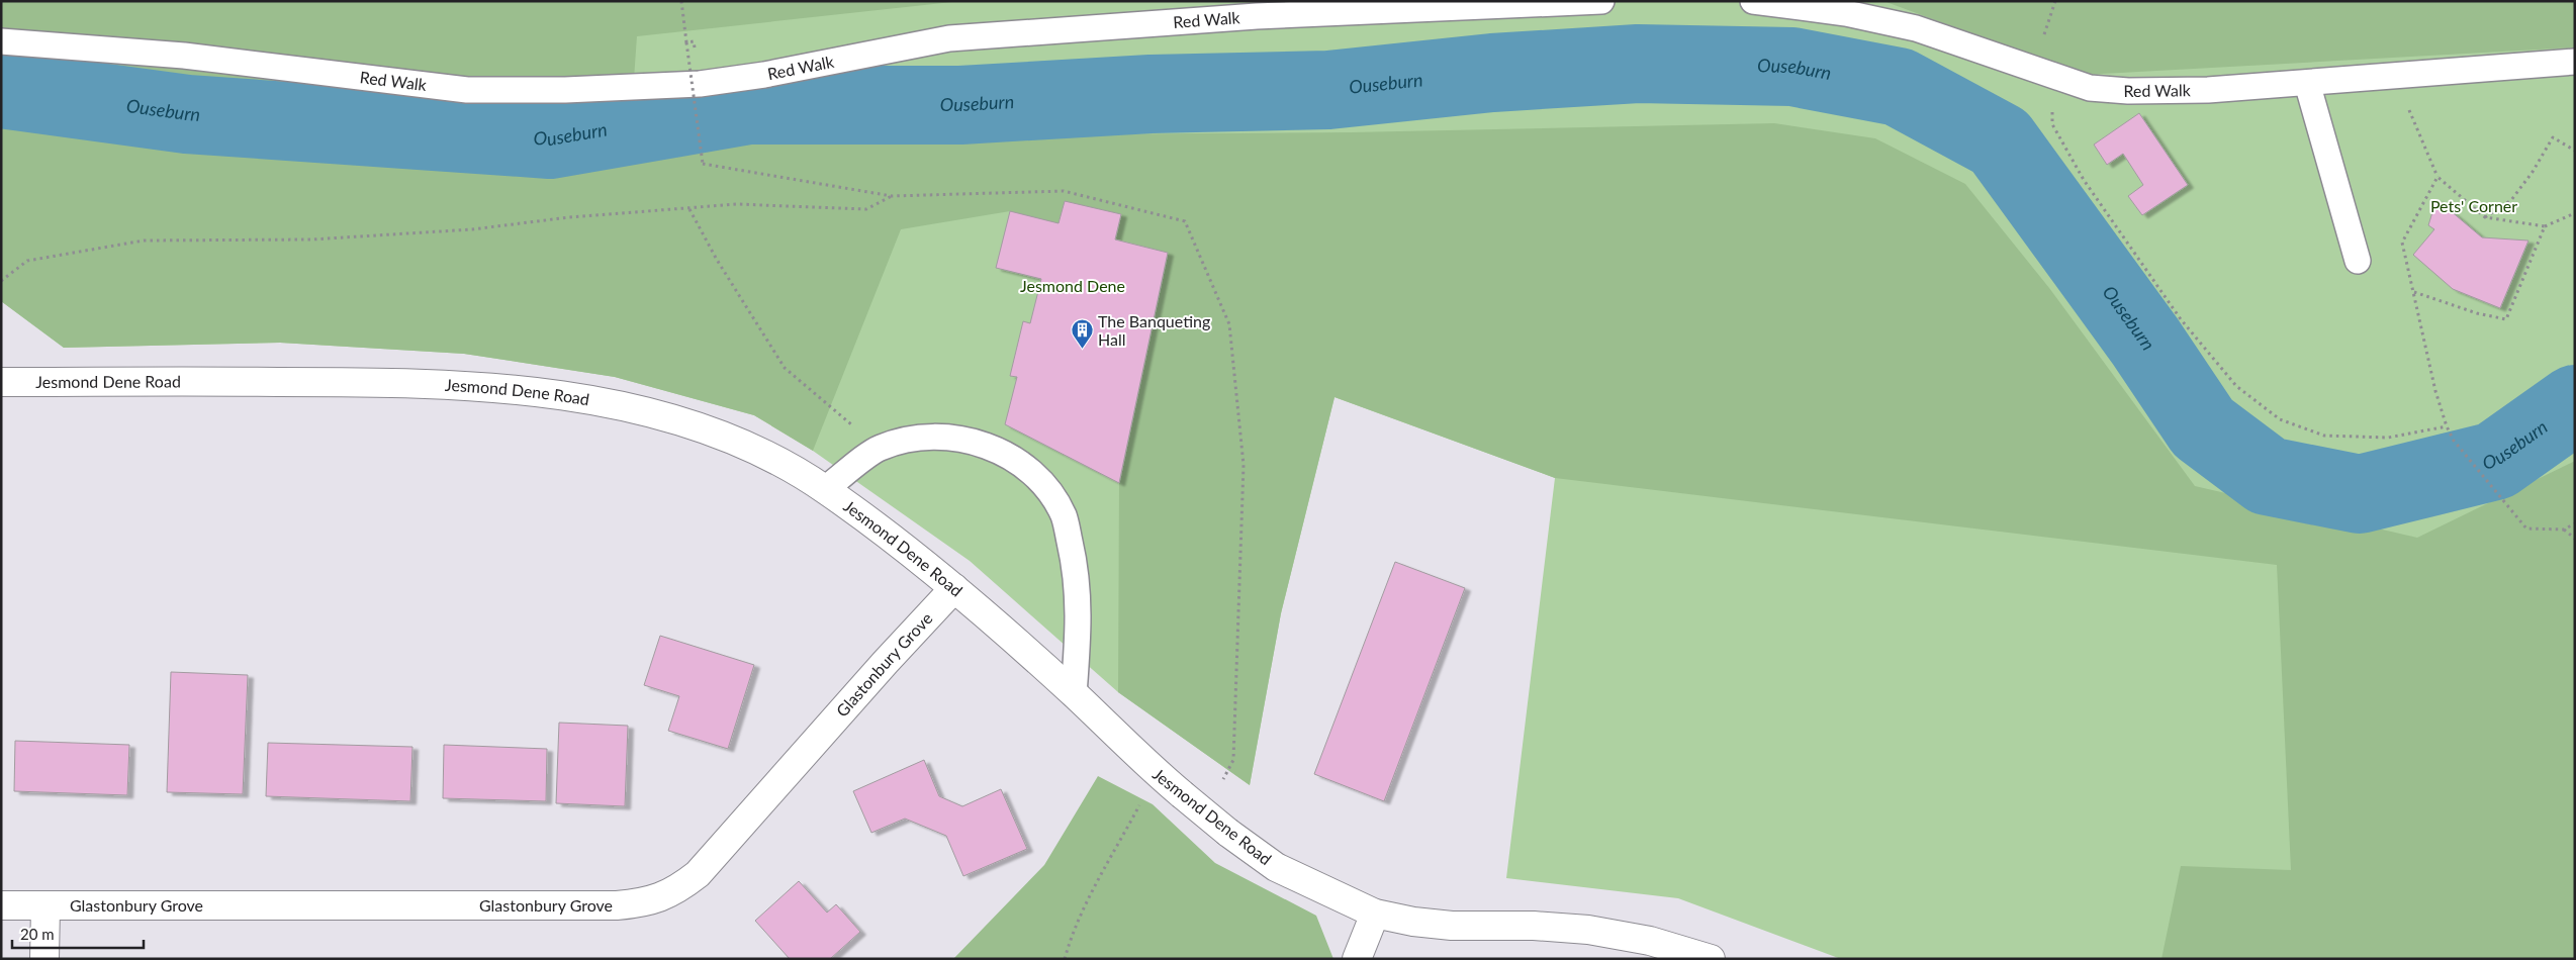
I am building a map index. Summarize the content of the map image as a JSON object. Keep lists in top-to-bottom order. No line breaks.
{"streets":{"street":["Jesmond Dene Road","Glastonbury Grove"],"lane":["Red Walk"]},"crossings":[["Jesmond Dene Road","Glastonbury Grove"]],"water":["Ouseburn"],"parks":["Pets' Corner","Jesmond Dene"],"places":{"building":["The Banqueting Hall"]},"scale_bar":"20 m"}
